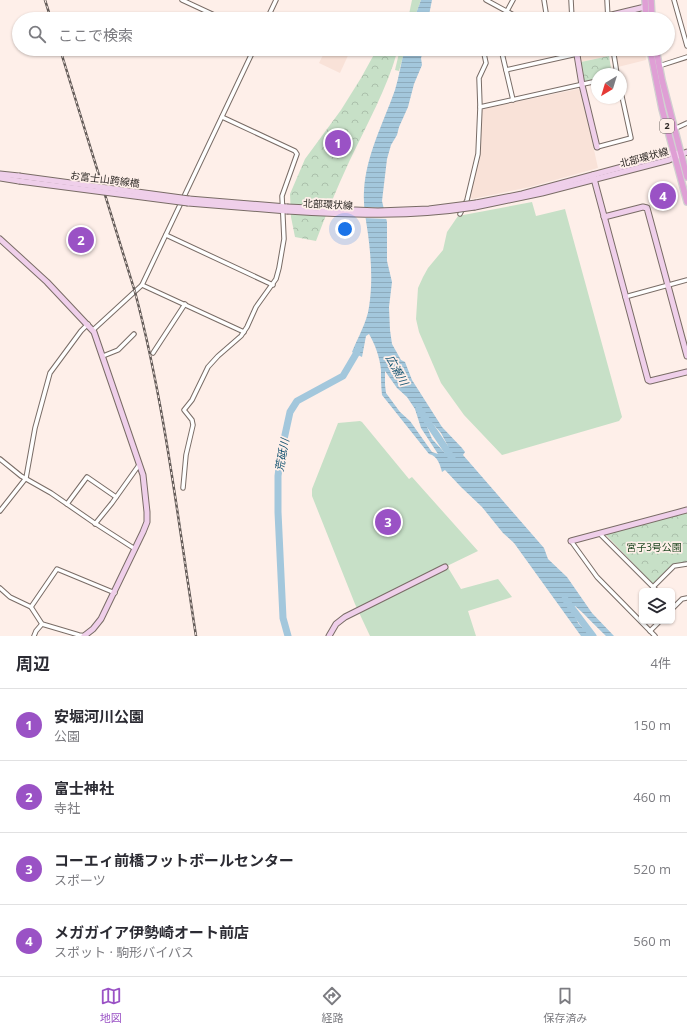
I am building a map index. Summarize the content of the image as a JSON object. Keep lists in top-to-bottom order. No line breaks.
{"streets":{"main road":["2"],"street":["北部環状線","お富士山跨線橋"]},"crossings":[["2","北部環状線"],["北部環状線","お富士山跨線橋"]],"water":["広瀬川","荒砥川"],"parks":["宮子3号公園"],"north":"bottom left","page":{"search":"ここで検索","pins":["1","4","2","3"],"heading":["周辺","4件"],"list":[{"mark":"1","name":"安堀河川公園","note":"公園","value":"150 m"},{"mark":"2","name":"富士神社","note":"寺社","value":"460 m"},{"mark":"3","name":"コーエィ前橋フットボールセンター","note":"スポーツ","value":"520 m"},{"mark":"4","name":"メガガイア伊勢崎オート前店","note":"スポット · 駒形バイパス","value":"560 m"}],"nav":["地図","経路","保存済み"]}}
